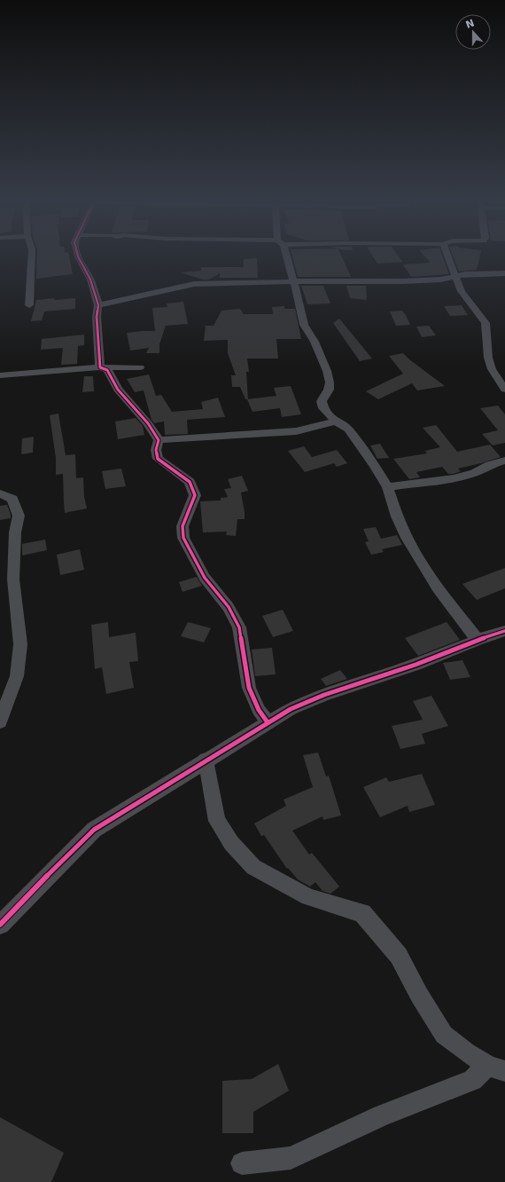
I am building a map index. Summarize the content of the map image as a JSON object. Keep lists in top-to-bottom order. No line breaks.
{"north":"top"}
